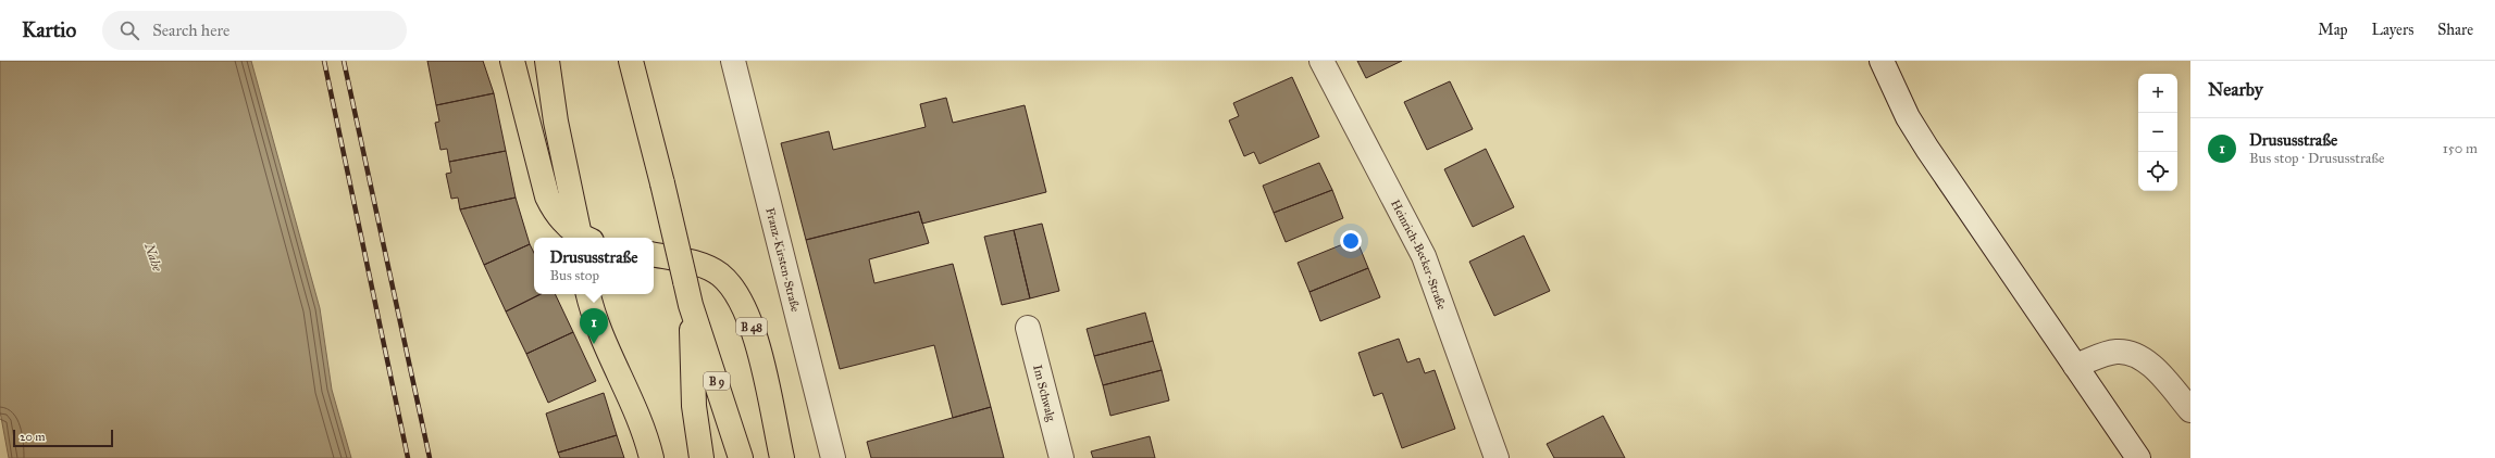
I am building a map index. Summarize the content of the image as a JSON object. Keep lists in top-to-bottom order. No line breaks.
{"streets":{"main road":["B 48","B 9"],"street":["Heinrich-Becker-Straße","Franz-Kirsten-Straße","Im Schwalg"]},"water":["Nahe"],"scale_bar":"20 m","page":{"header":"Kartio","search":"Search here","nav":["Map","Layers","Share"],"heading":"Nearby","map_buttons":["+","−"],"list":[{"mark":"1","name":"Drususstraße","note":"Bus stop · Drususstraße","value":"150 m"}],"popup":["Drususstraße","Bus stop"],"pins":"1","scale":"20 m"}}
